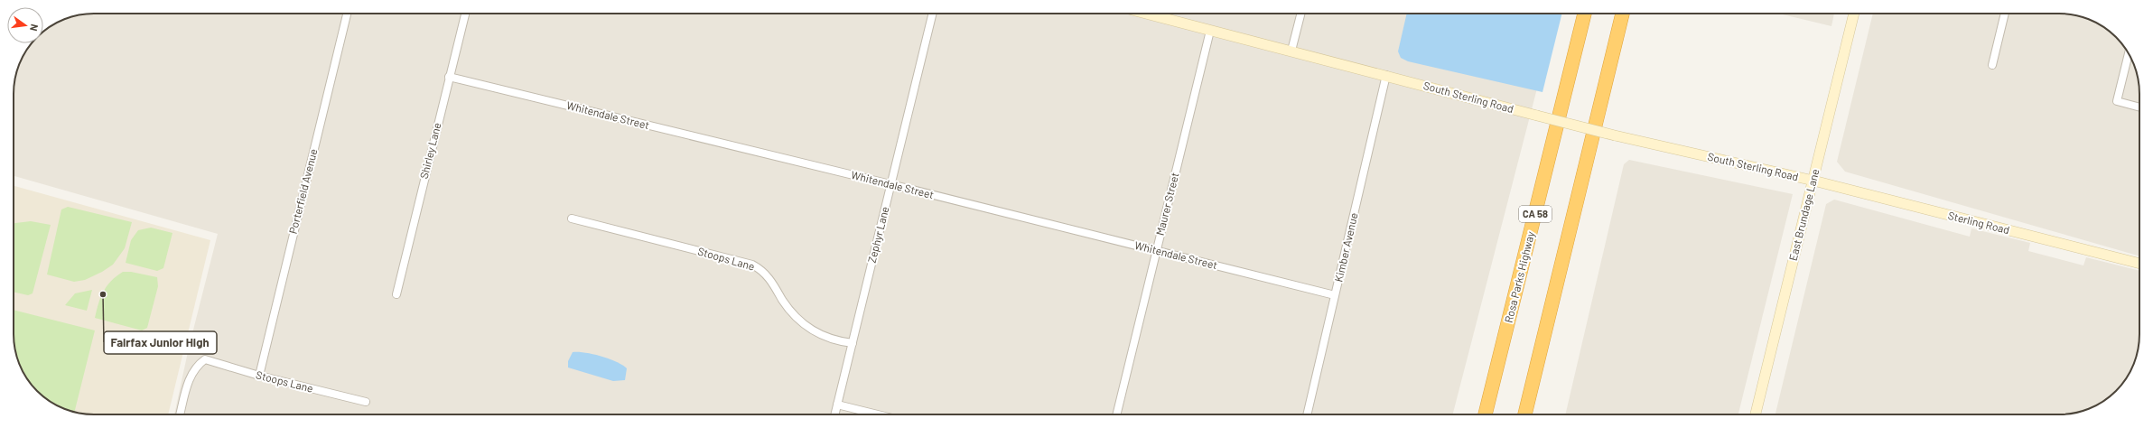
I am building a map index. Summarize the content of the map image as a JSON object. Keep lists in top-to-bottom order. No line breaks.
{"streets":{"highway":["CA 58","Rosa Parks Highway"],"street":["South Sterling Road","Whitendale Street","Shirley Lane","Porterfield Avenue","Maurer Street","East Brundage Lane","Sterling Road","Zephyr Lane","Kimber Avenue","Stoops Lane"]},"crossings":[["South Sterling Road","Maurer Street"],["South Sterling Road","East Brundage Lane"],["South Sterling Road","Sterling Road"],["South Sterling Road","Kimber Avenue"],["Whitendale Street","Shirley Lane"],["Whitendale Street","Maurer Street"],["Whitendale Street","Zephyr Lane"],["Whitendale Street","Kimber Avenue"],["Porterfield Avenue","Stoops Lane"],["East Brundage Lane","Sterling Road"],["Zephyr Lane","Stoops Lane"]],"places":["Fairfax Junior High"],"north":"right"}
